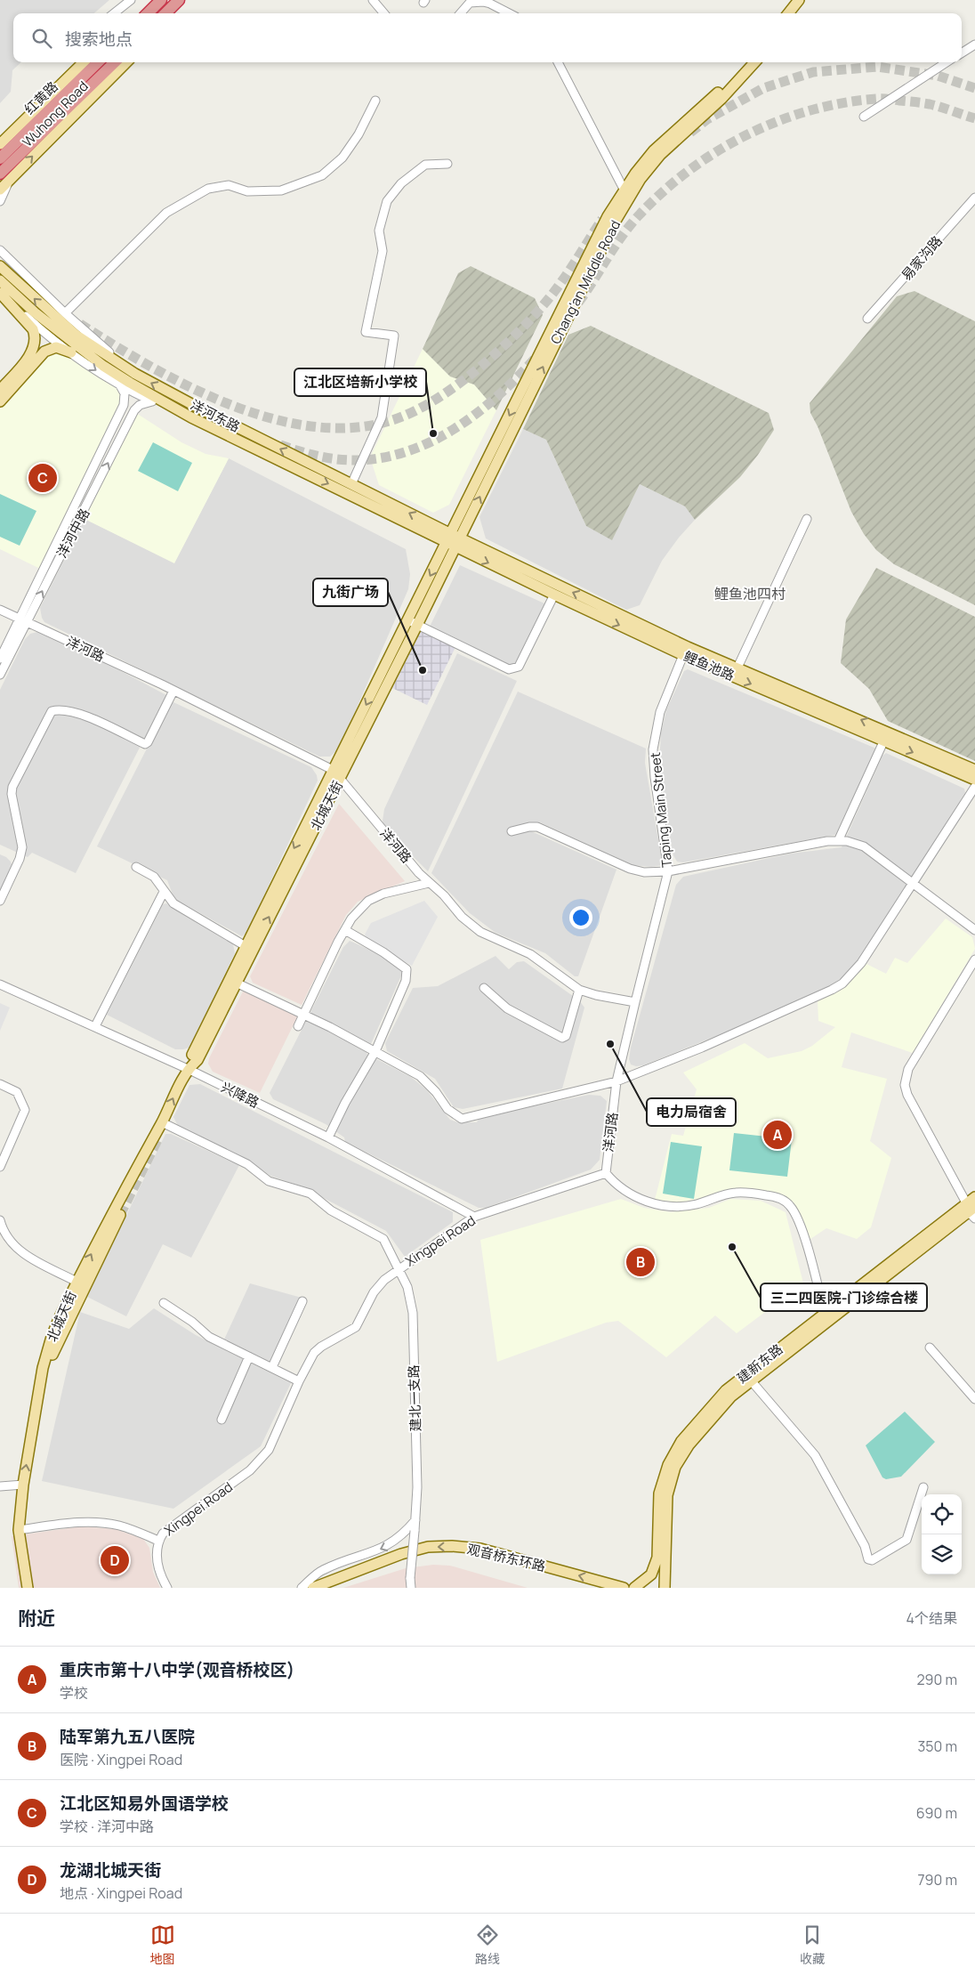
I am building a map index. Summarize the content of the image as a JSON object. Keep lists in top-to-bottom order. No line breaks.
{"streets":{"highway":["红黄路"],"main road":["Wuhong Road","Chang'an Middle Road","洋河东路","鲤鱼池路","北城天街","建新东路","观音桥东环路"],"street":["易家沟路","洋河中路","洋河路","Taping Main Street","兴降路","Xingpei Road","建北一支路"]},"crossings":[["Chang'an Middle Road","洋河东路"],["Chang'an Middle Road","鲤鱼池路"],["Chang'an Middle Road","北城天街"],["洋河东路","鲤鱼池路"],["洋河东路","北城天街"],["洋河中路","洋河路"],["洋河路","北城天街"],["洋河路","Taping Main Street"],["洋河路","Xingpei Road"],["鲤鱼池路","北城天街"],["鲤鱼池路","Taping Main Street"],["北城天街","兴降路"],["北城天街","建北一支路"],["兴降路","Xingpei Road"],["Xingpei Road","建北一支路"]],"one_way":["观音桥东环路"],"districts":["鲤鱼池四村"],"places":["江北区培新小学校","九街广场","电力局宿舍","三二四医院-门诊综合楼"],"page":{"search":"搜索地点","pins":["C","A","B","D"],"heading":["附近","4个结果"],"list":[{"mark":"A","name":"重庆市第十八中学(观音桥校区)","note":"学校","value":"290 m"},{"mark":"B","name":"陆军第九五八医院","note":"医院 · Xingpei Road","value":"350 m"},{"mark":"C","name":"江北区知易外国语学校","note":"学校 · 洋河中路","value":"690 m"},{"mark":"D","name":"龙湖北城天街","note":"地点 · Xingpei Road","value":"790 m"}],"nav":["地图","路线","收藏"]}}
